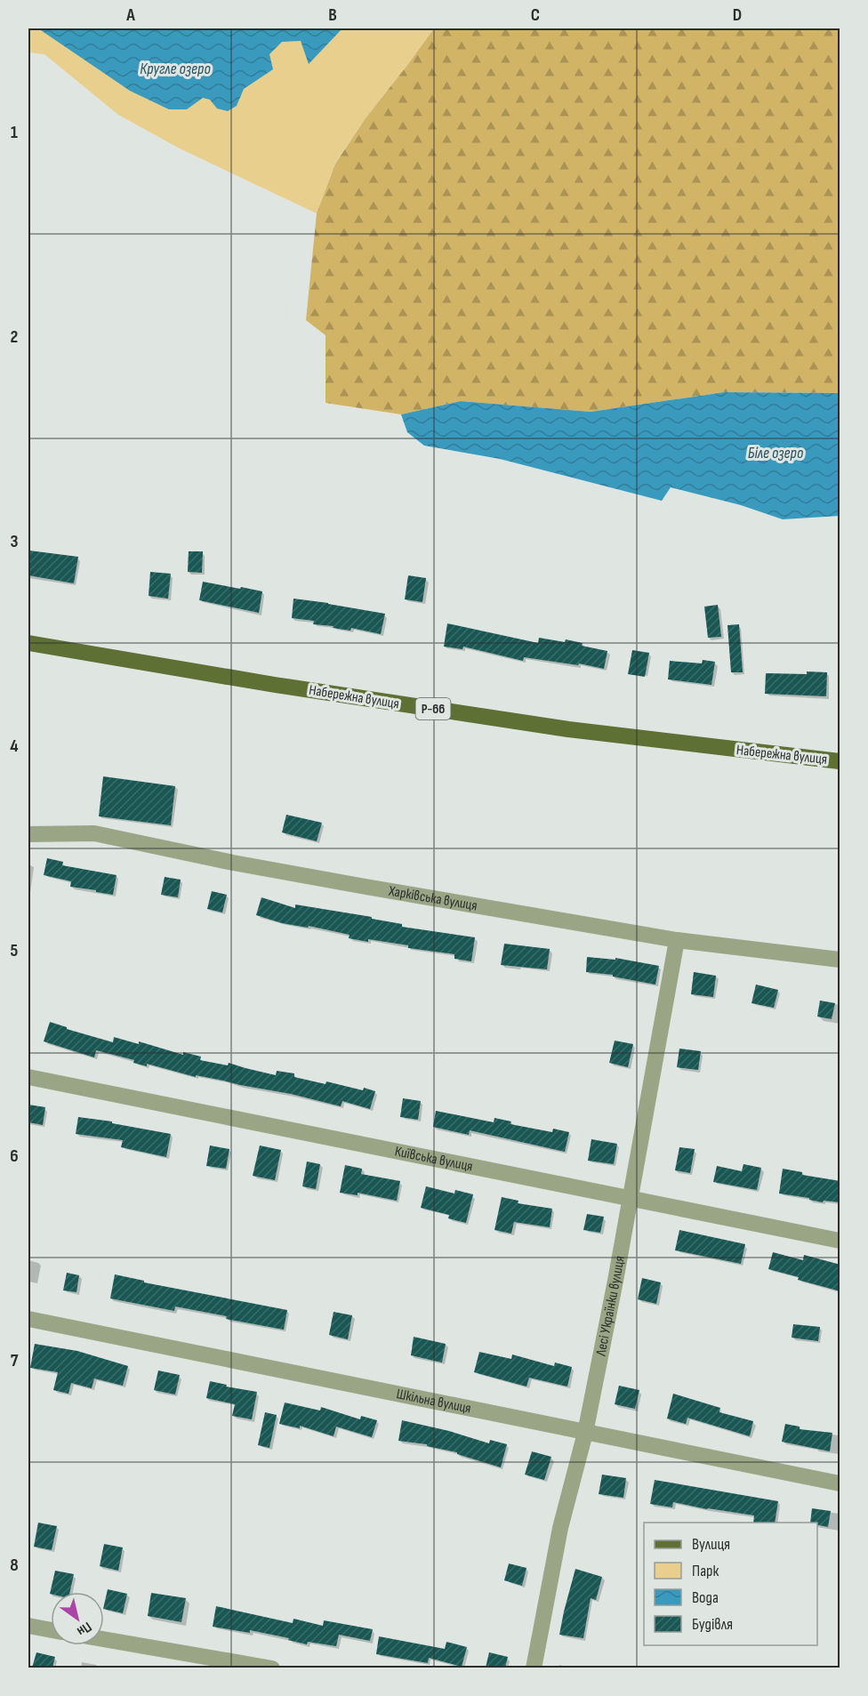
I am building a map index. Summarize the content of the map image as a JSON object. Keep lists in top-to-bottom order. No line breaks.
{"streets":{"main road":["Набережна вулиця","Р-66"],"street":["Харківська вулиця","Київська вулиця","Лесі Українки вулиця","Шкільна вулиця"]},"crossings":[["Харківська вулиця","Лесі Українки вулиця"],["Київська вулиця","Лесі Українки вулиця"],["Лесі Українки вулиця","Шкільна вулиця"]],"water":["Кругле озеро","Біле озеро"],"legend":["Вулиця","Парк","Вода","Будівля"],"north":"bottom right","grid":{"columns":["A","B","C","D"],"rows":["1","2","3","4","5","6","7","8"]}}
